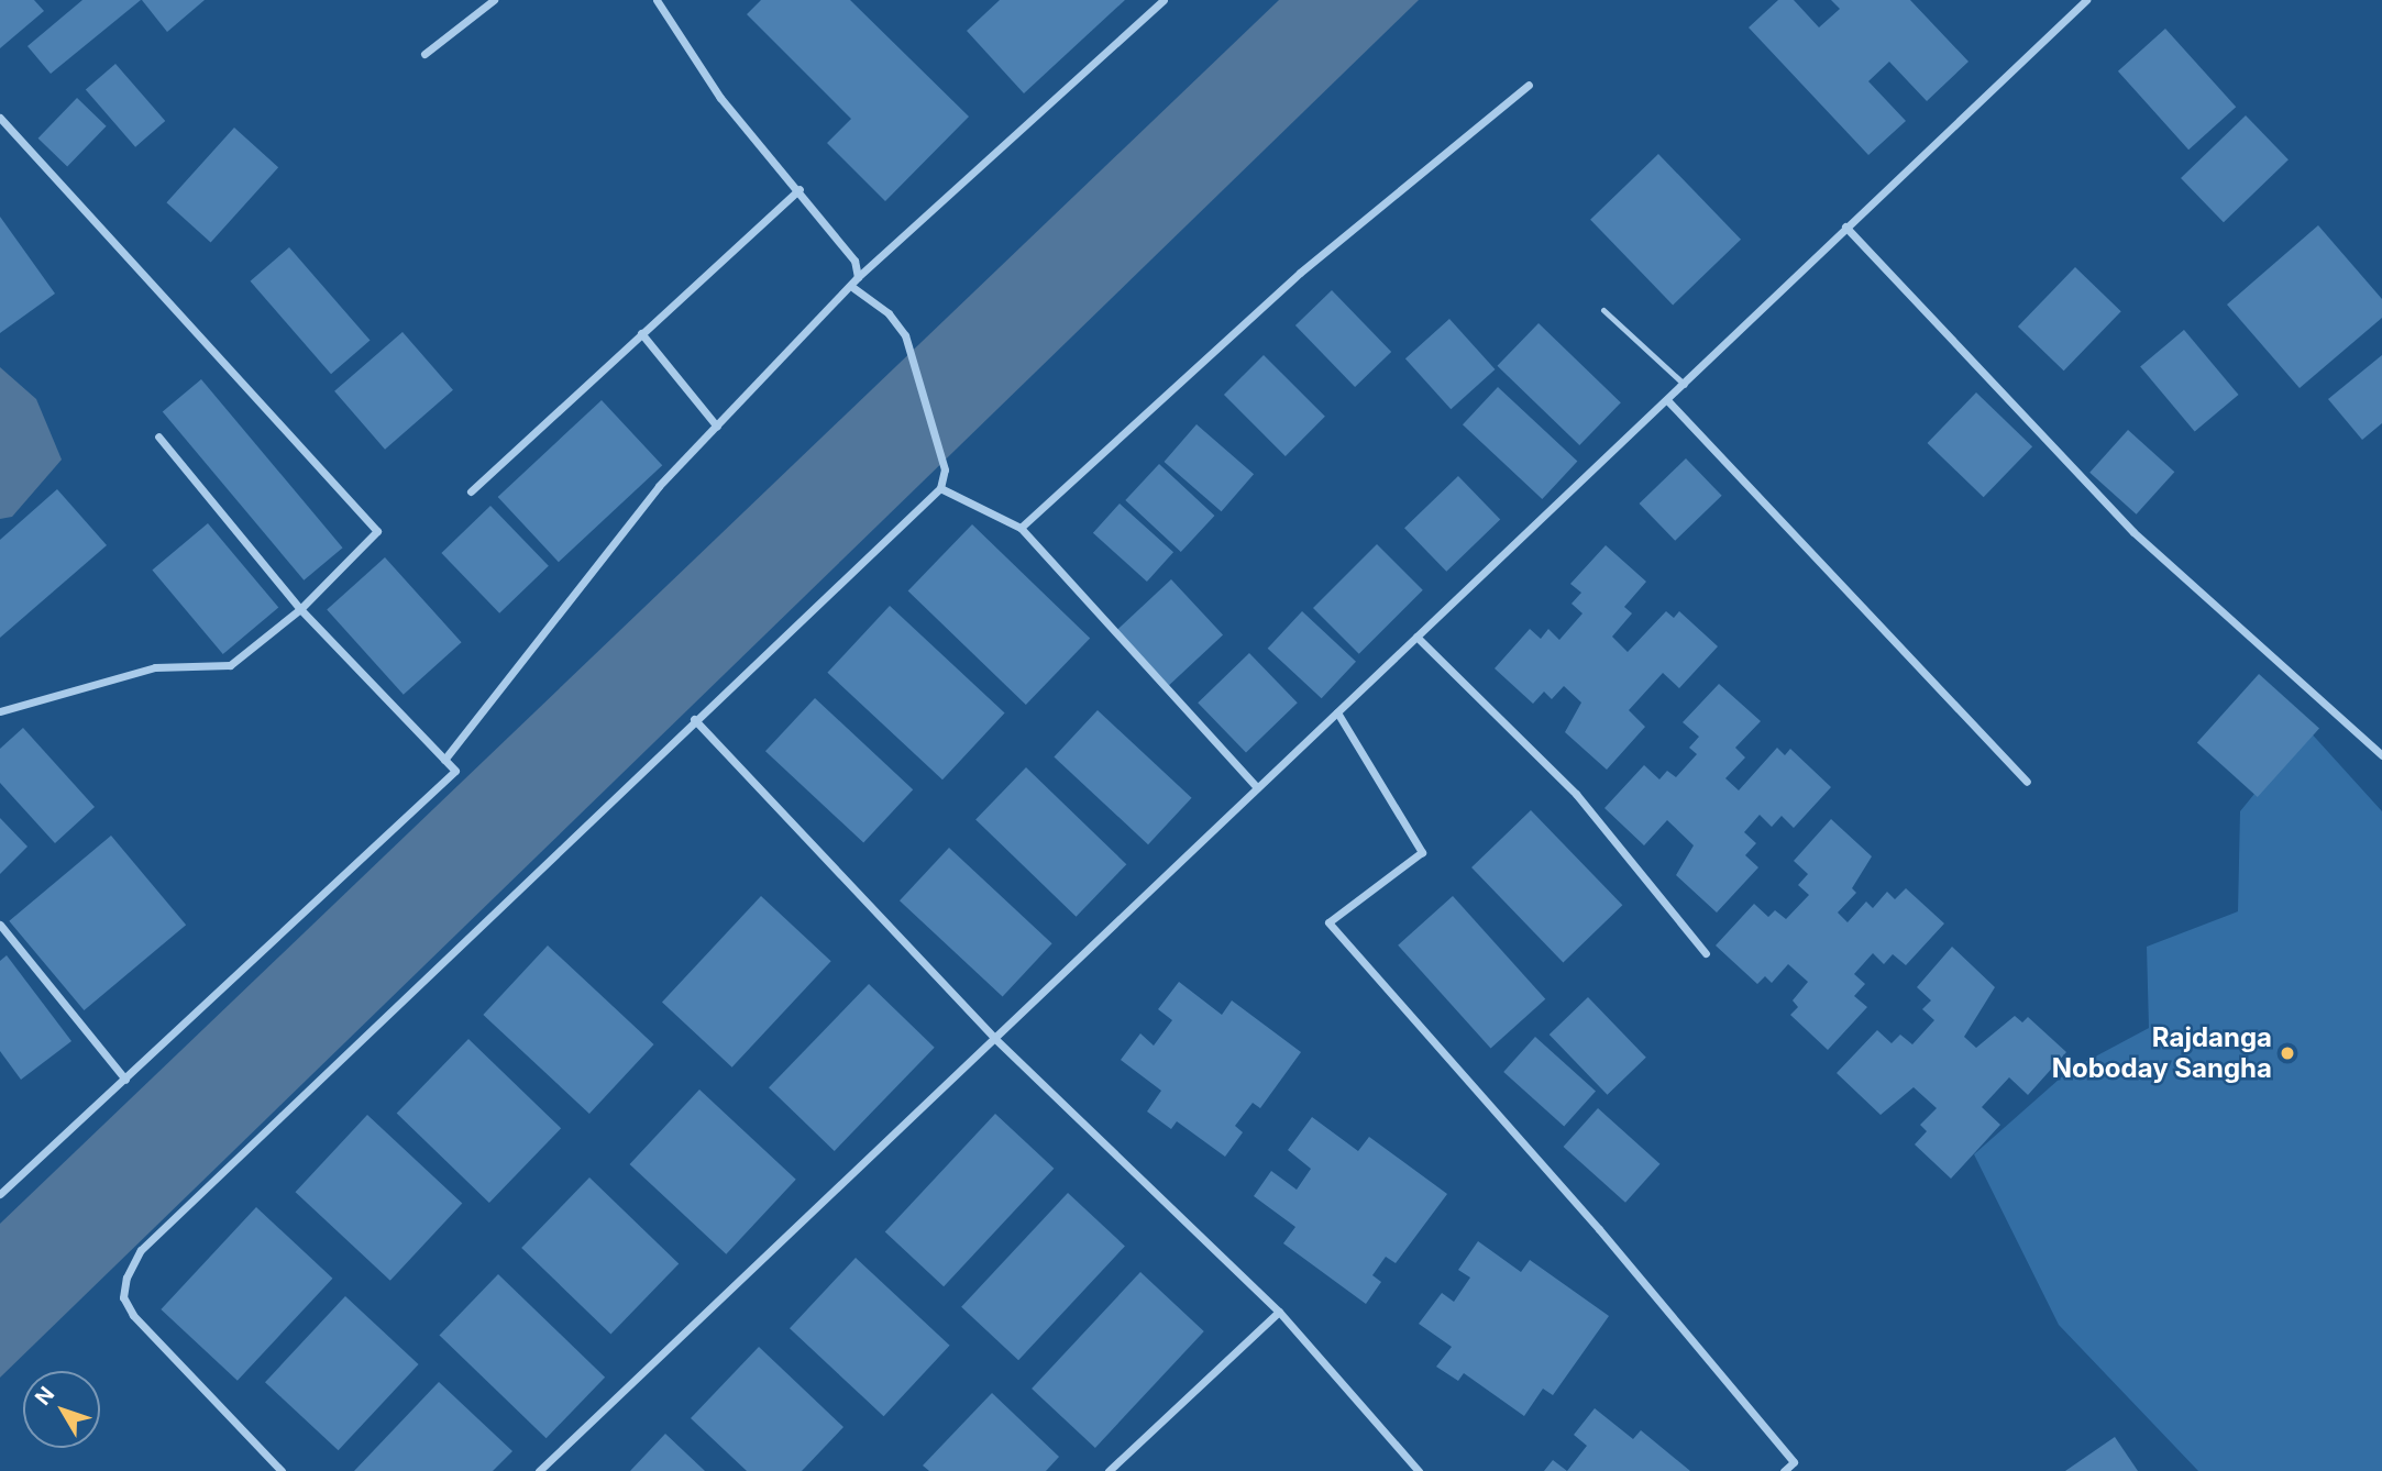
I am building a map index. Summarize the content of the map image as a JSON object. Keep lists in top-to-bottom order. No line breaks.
{"places":["Rajdanga Noboday Sangha"],"north":"top left"}
